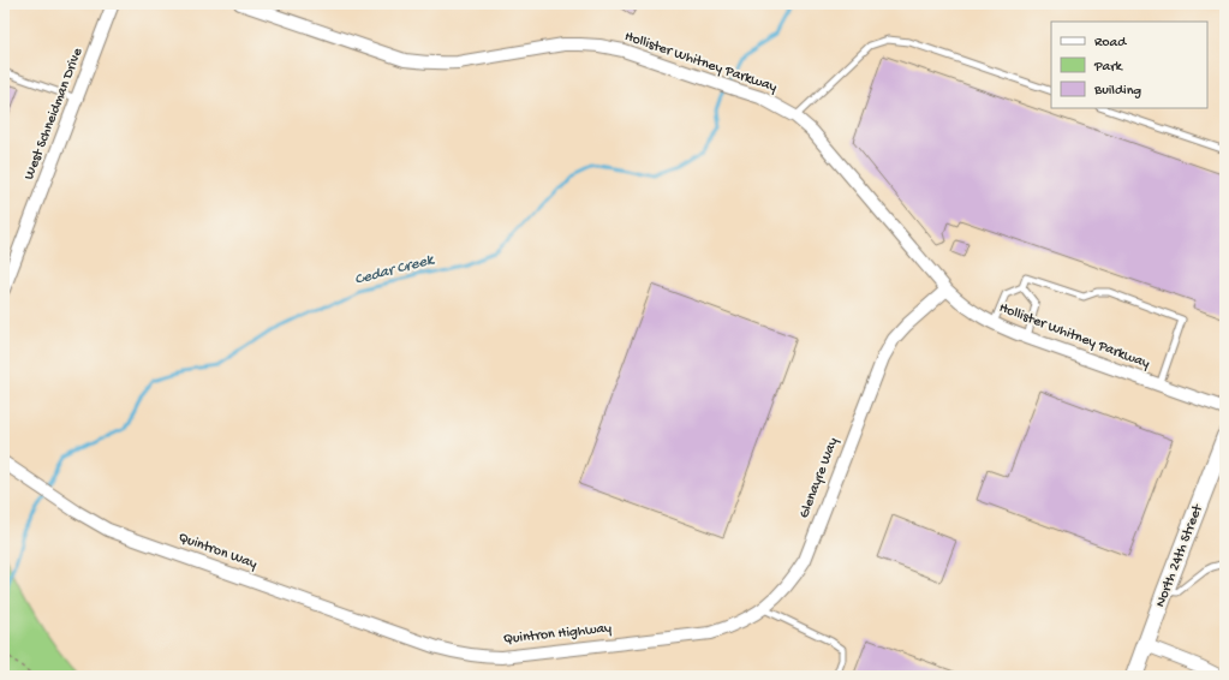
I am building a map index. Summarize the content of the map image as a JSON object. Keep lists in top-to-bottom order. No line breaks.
{"streets":{"main road":["North 24th Street"],"street":["Hollister Whitney Parkway","West Schneidman Drive","Glenayre Way","Quintron Way","Quintron Highway"]},"crossings":[["Hollister Whitney Parkway","Glenayre Way"],["Glenayre Way","Quintron Highway"],["Quintron Way","Quintron Highway"]],"water":["Cedar Creek"],"legend":["Road","Park","Building"]}
